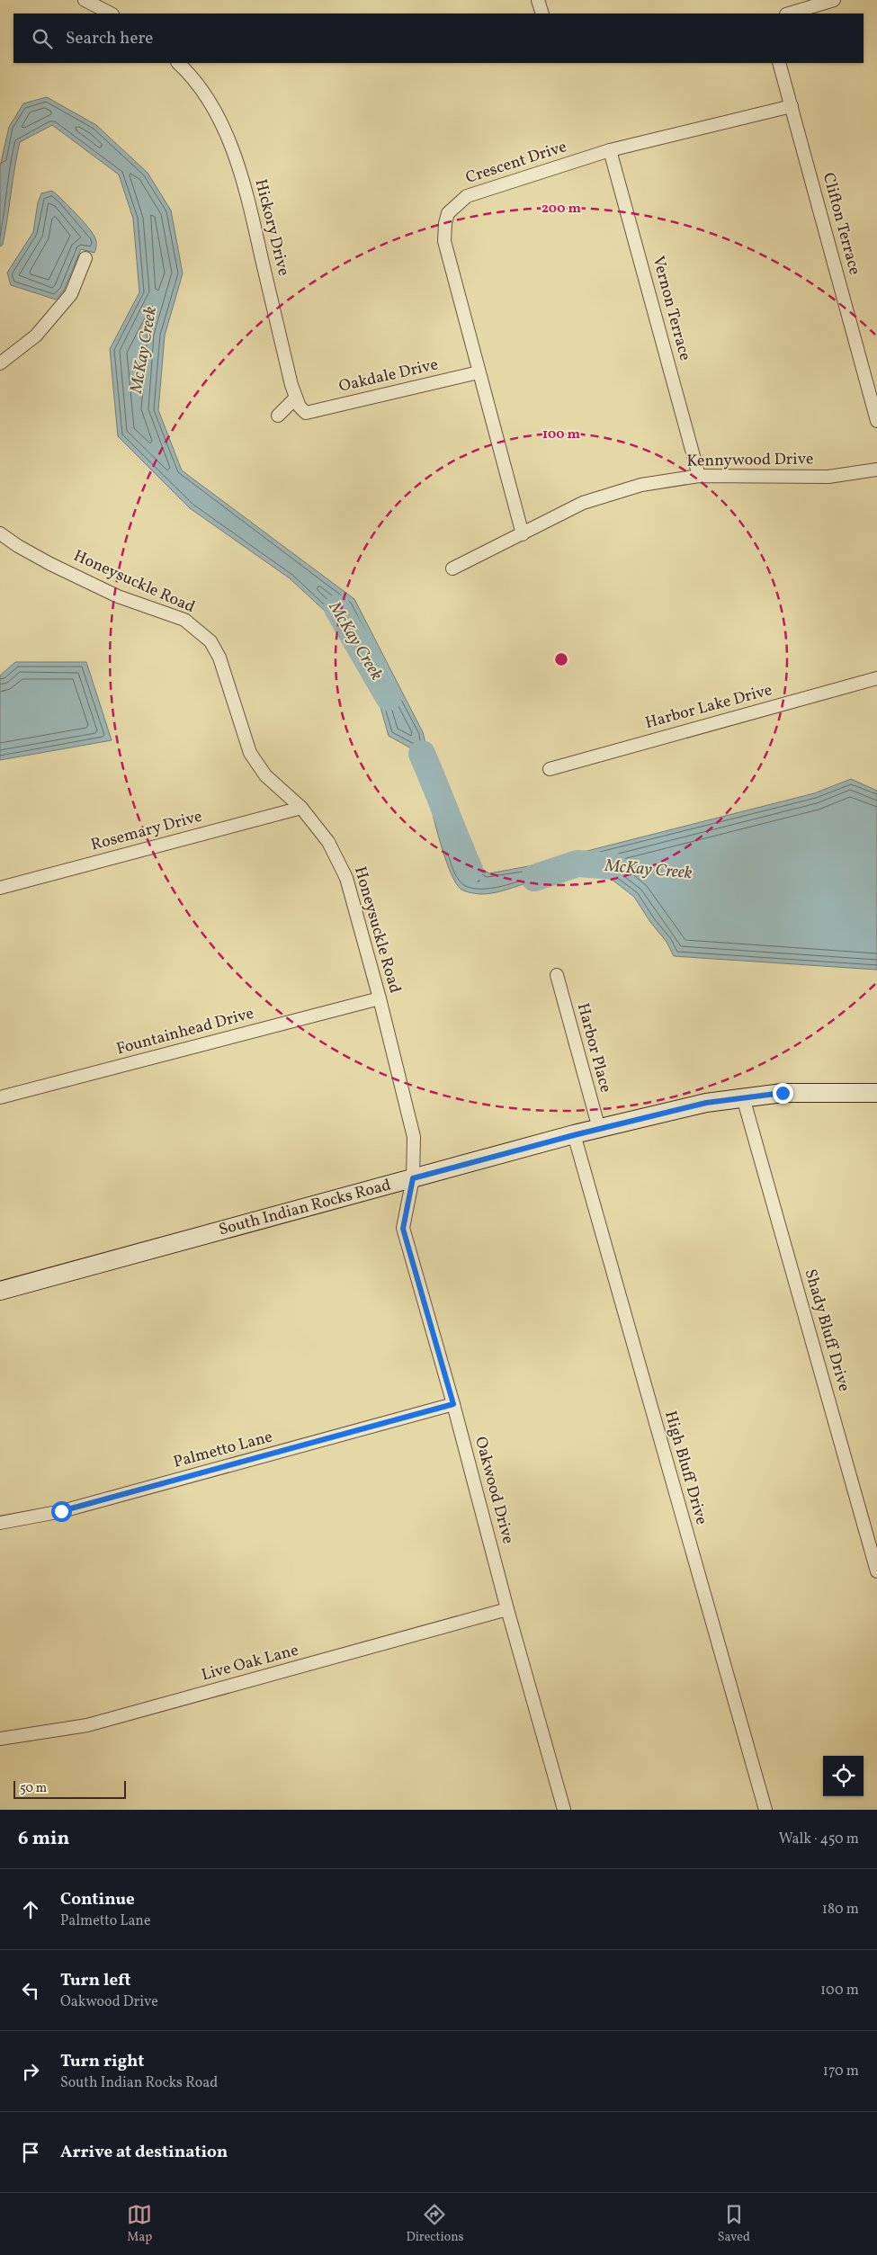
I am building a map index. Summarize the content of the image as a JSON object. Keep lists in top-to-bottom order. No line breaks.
{"streets":{"street":["Crescent Drive","Clifton Terrace","Hickory Drive","Vernon Terrace","Oakdale Drive","Kennywood Drive","Honeysuckle Road","Harbor Lake Drive","Rosemary Drive","Fountainhead Drive","Harbor Place","South Indian Rocks Road","Shady Bluff Drive","Palmetto Lane","High Bluff Drive","Oakwood Drive","Live Oak Lane"]},"crossings":[["Crescent Drive","Clifton Terrace"],["Crescent Drive","Vernon Terrace"],["Crescent Drive","Oakdale Drive"],["Crescent Drive","Kennywood Drive"],["Hickory Drive","Oakdale Drive"],["Vernon Terrace","Kennywood Drive"],["Honeysuckle Road","Rosemary Drive"],["Honeysuckle Road","Fountainhead Drive"],["Honeysuckle Road","South Indian Rocks Road"],["Honeysuckle Road","Oakwood Drive"],["Harbor Place","South Indian Rocks Road"],["South Indian Rocks Road","Shady Bluff Drive"],["South Indian Rocks Road","High Bluff Drive"],["South Indian Rocks Road","Oakwood Drive"],["Palmetto Lane","Oakwood Drive"],["Oakwood Drive","Live Oak Lane"]],"water":["McKay Creek"],"scale_bar":"50 m","page":{"search":"Search here","scale":"50 m","heading":["6 min","Walk · 450 m"],"list":[["Continue","Palmetto Lane","180 m"],["Turn left","Oakwood Drive","100 m"],["Turn right","South Indian Rocks Road","170 m"],"Arrive at destination"],"nav":["Map","Directions","Saved"]},"rings":["200 m","100 m"]}
